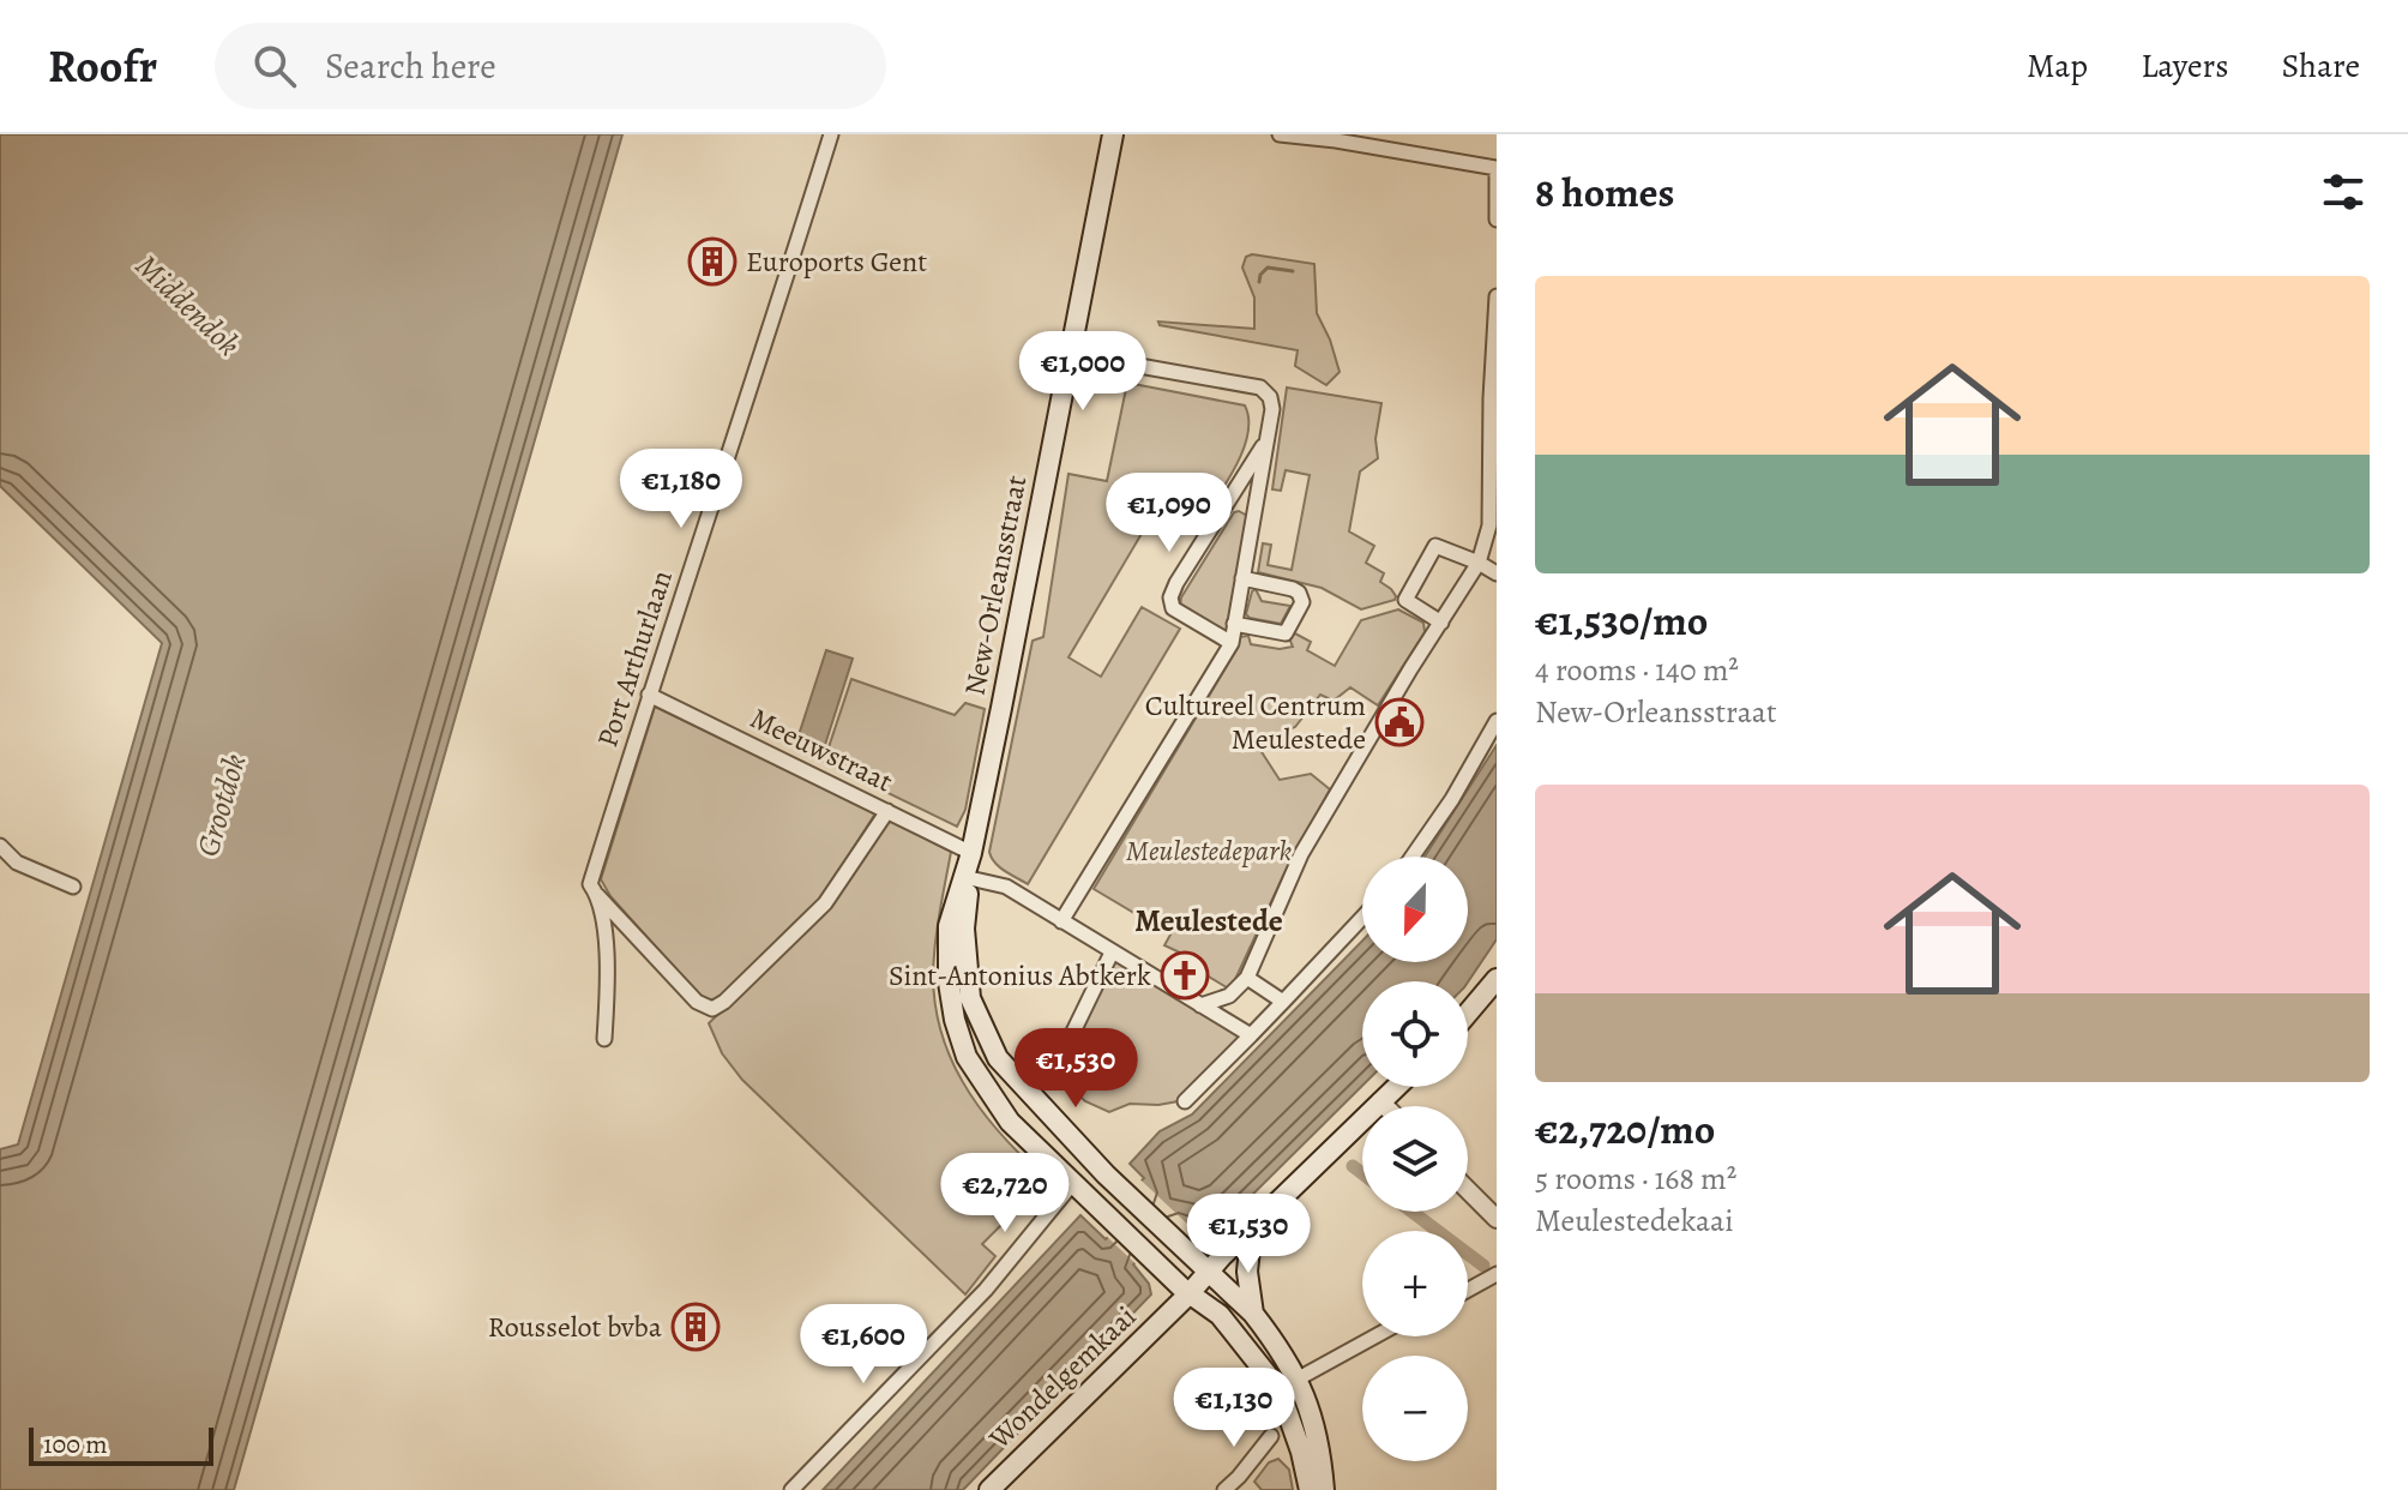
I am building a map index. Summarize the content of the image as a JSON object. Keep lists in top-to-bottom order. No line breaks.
{"streets":{"main road":["New-Orleansstraat","Wondelgemkaai"],"street":["Port Arthurlaan","Meeuwstraat"]},"crossings":[["New-Orleansstraat","Meeuwstraat"],["New-Orleansstraat","Wondelgemkaai"],["Port Arthurlaan","Meeuwstraat"]],"districts":["Meulestede"],"water":["Middendok","Grootdok"],"parks":["Meulestedepark"],"places":{"building":["Euroports Gent","Rousselot bvba"],"public building":["Cultureel Centrum Meulestede"],"church":["Sint-Antonius Abtkerk"]},"scale_bar":"100 m","north":"bottom","page":{"header":"Roofr","search":"Search here","nav":["Map","Layers","Share"],"heading":"8 homes","list":[{"name":"€1,530/mo","note":"4 rooms · 140 m² · New-Orleansstraat"},{"name":"€2,720/mo","note":"5 rooms · 168 m² · Meulestedekaai"}],"price":["€1,000","€1,180","€1,090","€1,530","€2,720","€1,530","€1,600","€1,130"],"map_buttons":["+","−"],"scale":"100 m"}}
